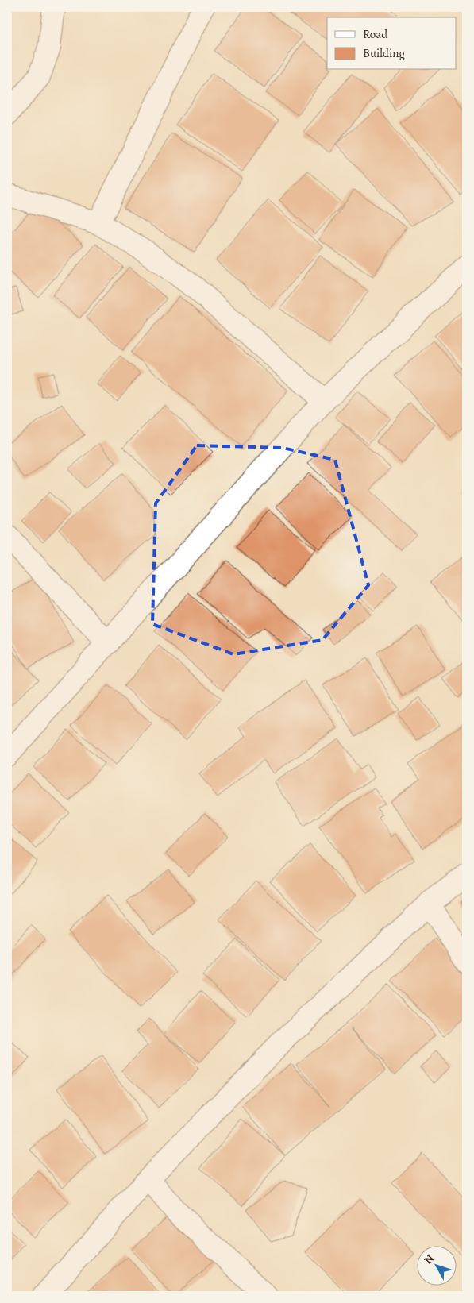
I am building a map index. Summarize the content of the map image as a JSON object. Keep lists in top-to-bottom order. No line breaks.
{"legend":["Road","Building"],"north":"top left"}
